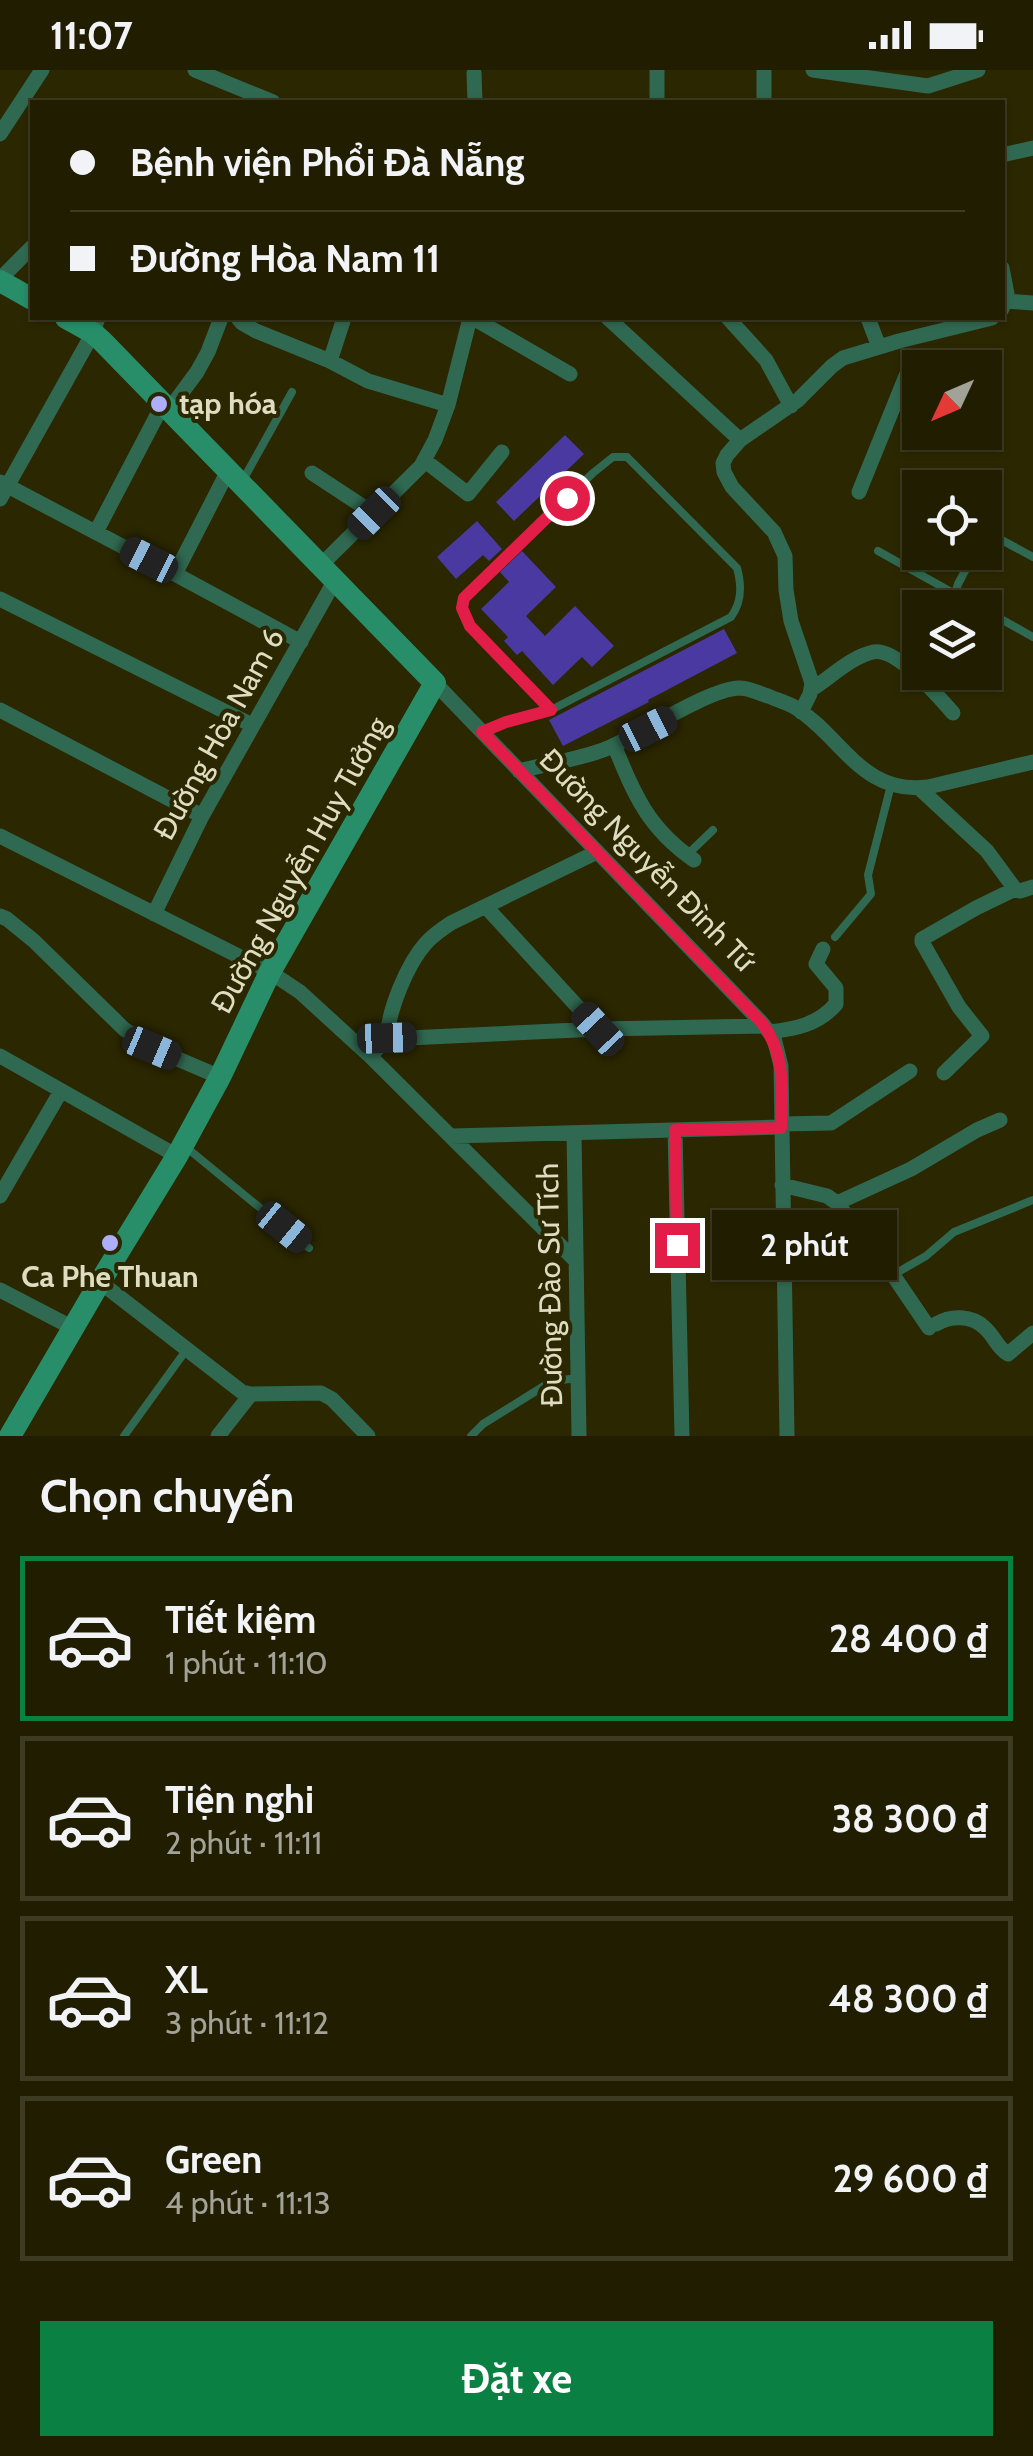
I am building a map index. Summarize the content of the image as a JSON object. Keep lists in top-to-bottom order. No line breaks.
{"streets":{"street":["Đường Hòa Nam 6","Đường Nguyễn Đình Tứ","Đường Nguyễn Huy Tưởng","Đường Đào Sư Tích"]},"crossings":[["Đường Hòa Nam 6","Đường Nguyễn Đình Tứ"],["Đường Nguyễn Đình Tứ","Đường Nguyễn Huy Tưởng"]],"places":["tạp hóa","Ca Phe Thuan"],"north":"bottom left","page":{"status":"11:07","banner":["Bệnh viện Phổi Đà Nẵng","Đường Hòa Nam 11"],"bubble":"2 phút","heading":"Chọn chuyến","list":[{"name":"Tiết kiệm","note":"1 phút · 11:10","value":"28 400 ₫"},{"name":"Tiện nghi","note":"2 phút · 11:11","value":"38 300 ₫"},{"name":"XL","note":"3 phút · 11:12","value":"48 300 ₫"},{"name":"Green","note":"4 phút · 11:13","value":"29 600 ₫"}],"buttons":"Đặt xe"}}
